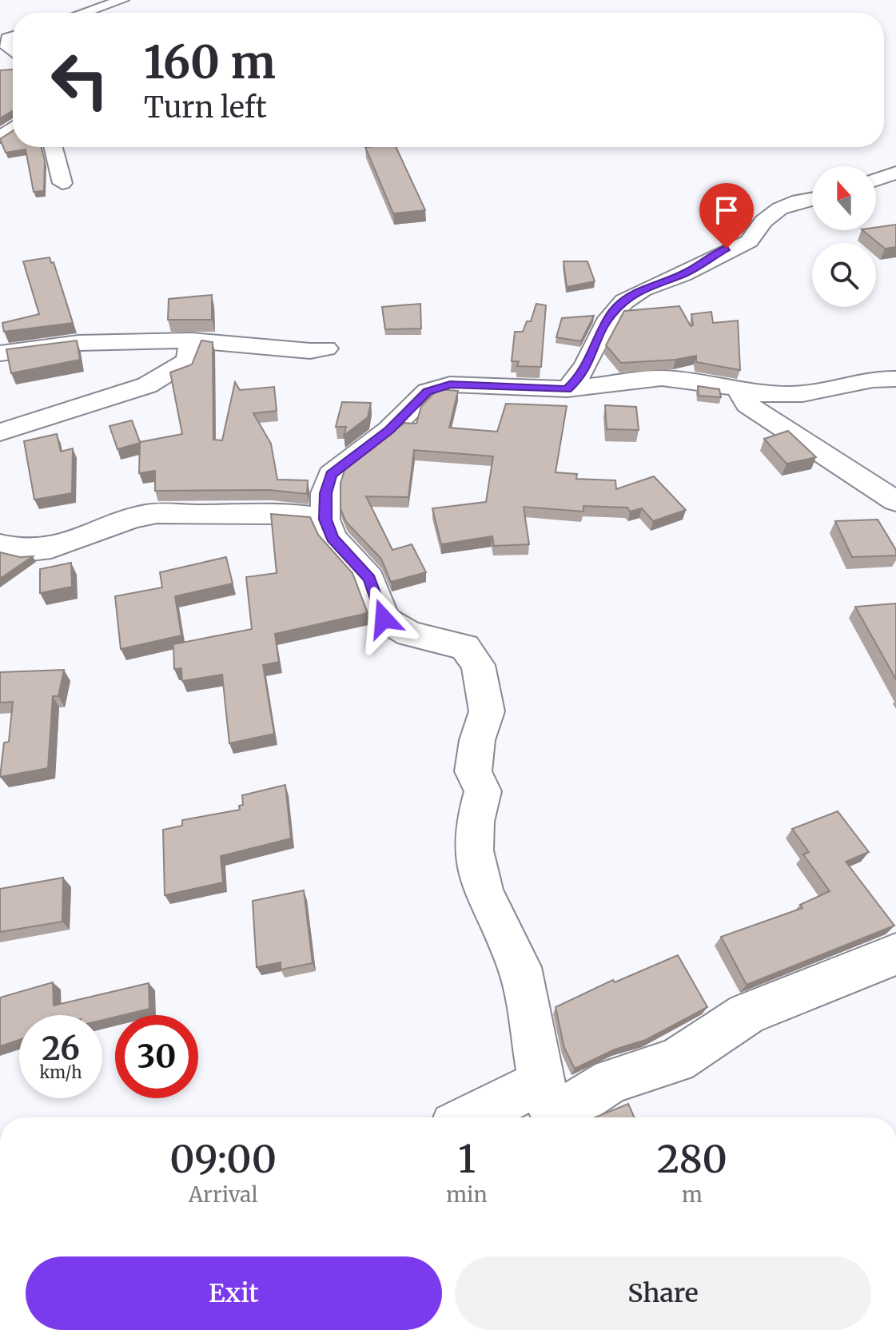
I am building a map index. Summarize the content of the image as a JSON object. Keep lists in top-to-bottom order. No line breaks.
{"north":"top","page":{"turn":["160 m","Turn left"],"speed":"26 km/h","limit":"30","eta":["09:00","Arrival","1","min","280","m"],"buttons":["Exit","Share"]}}
